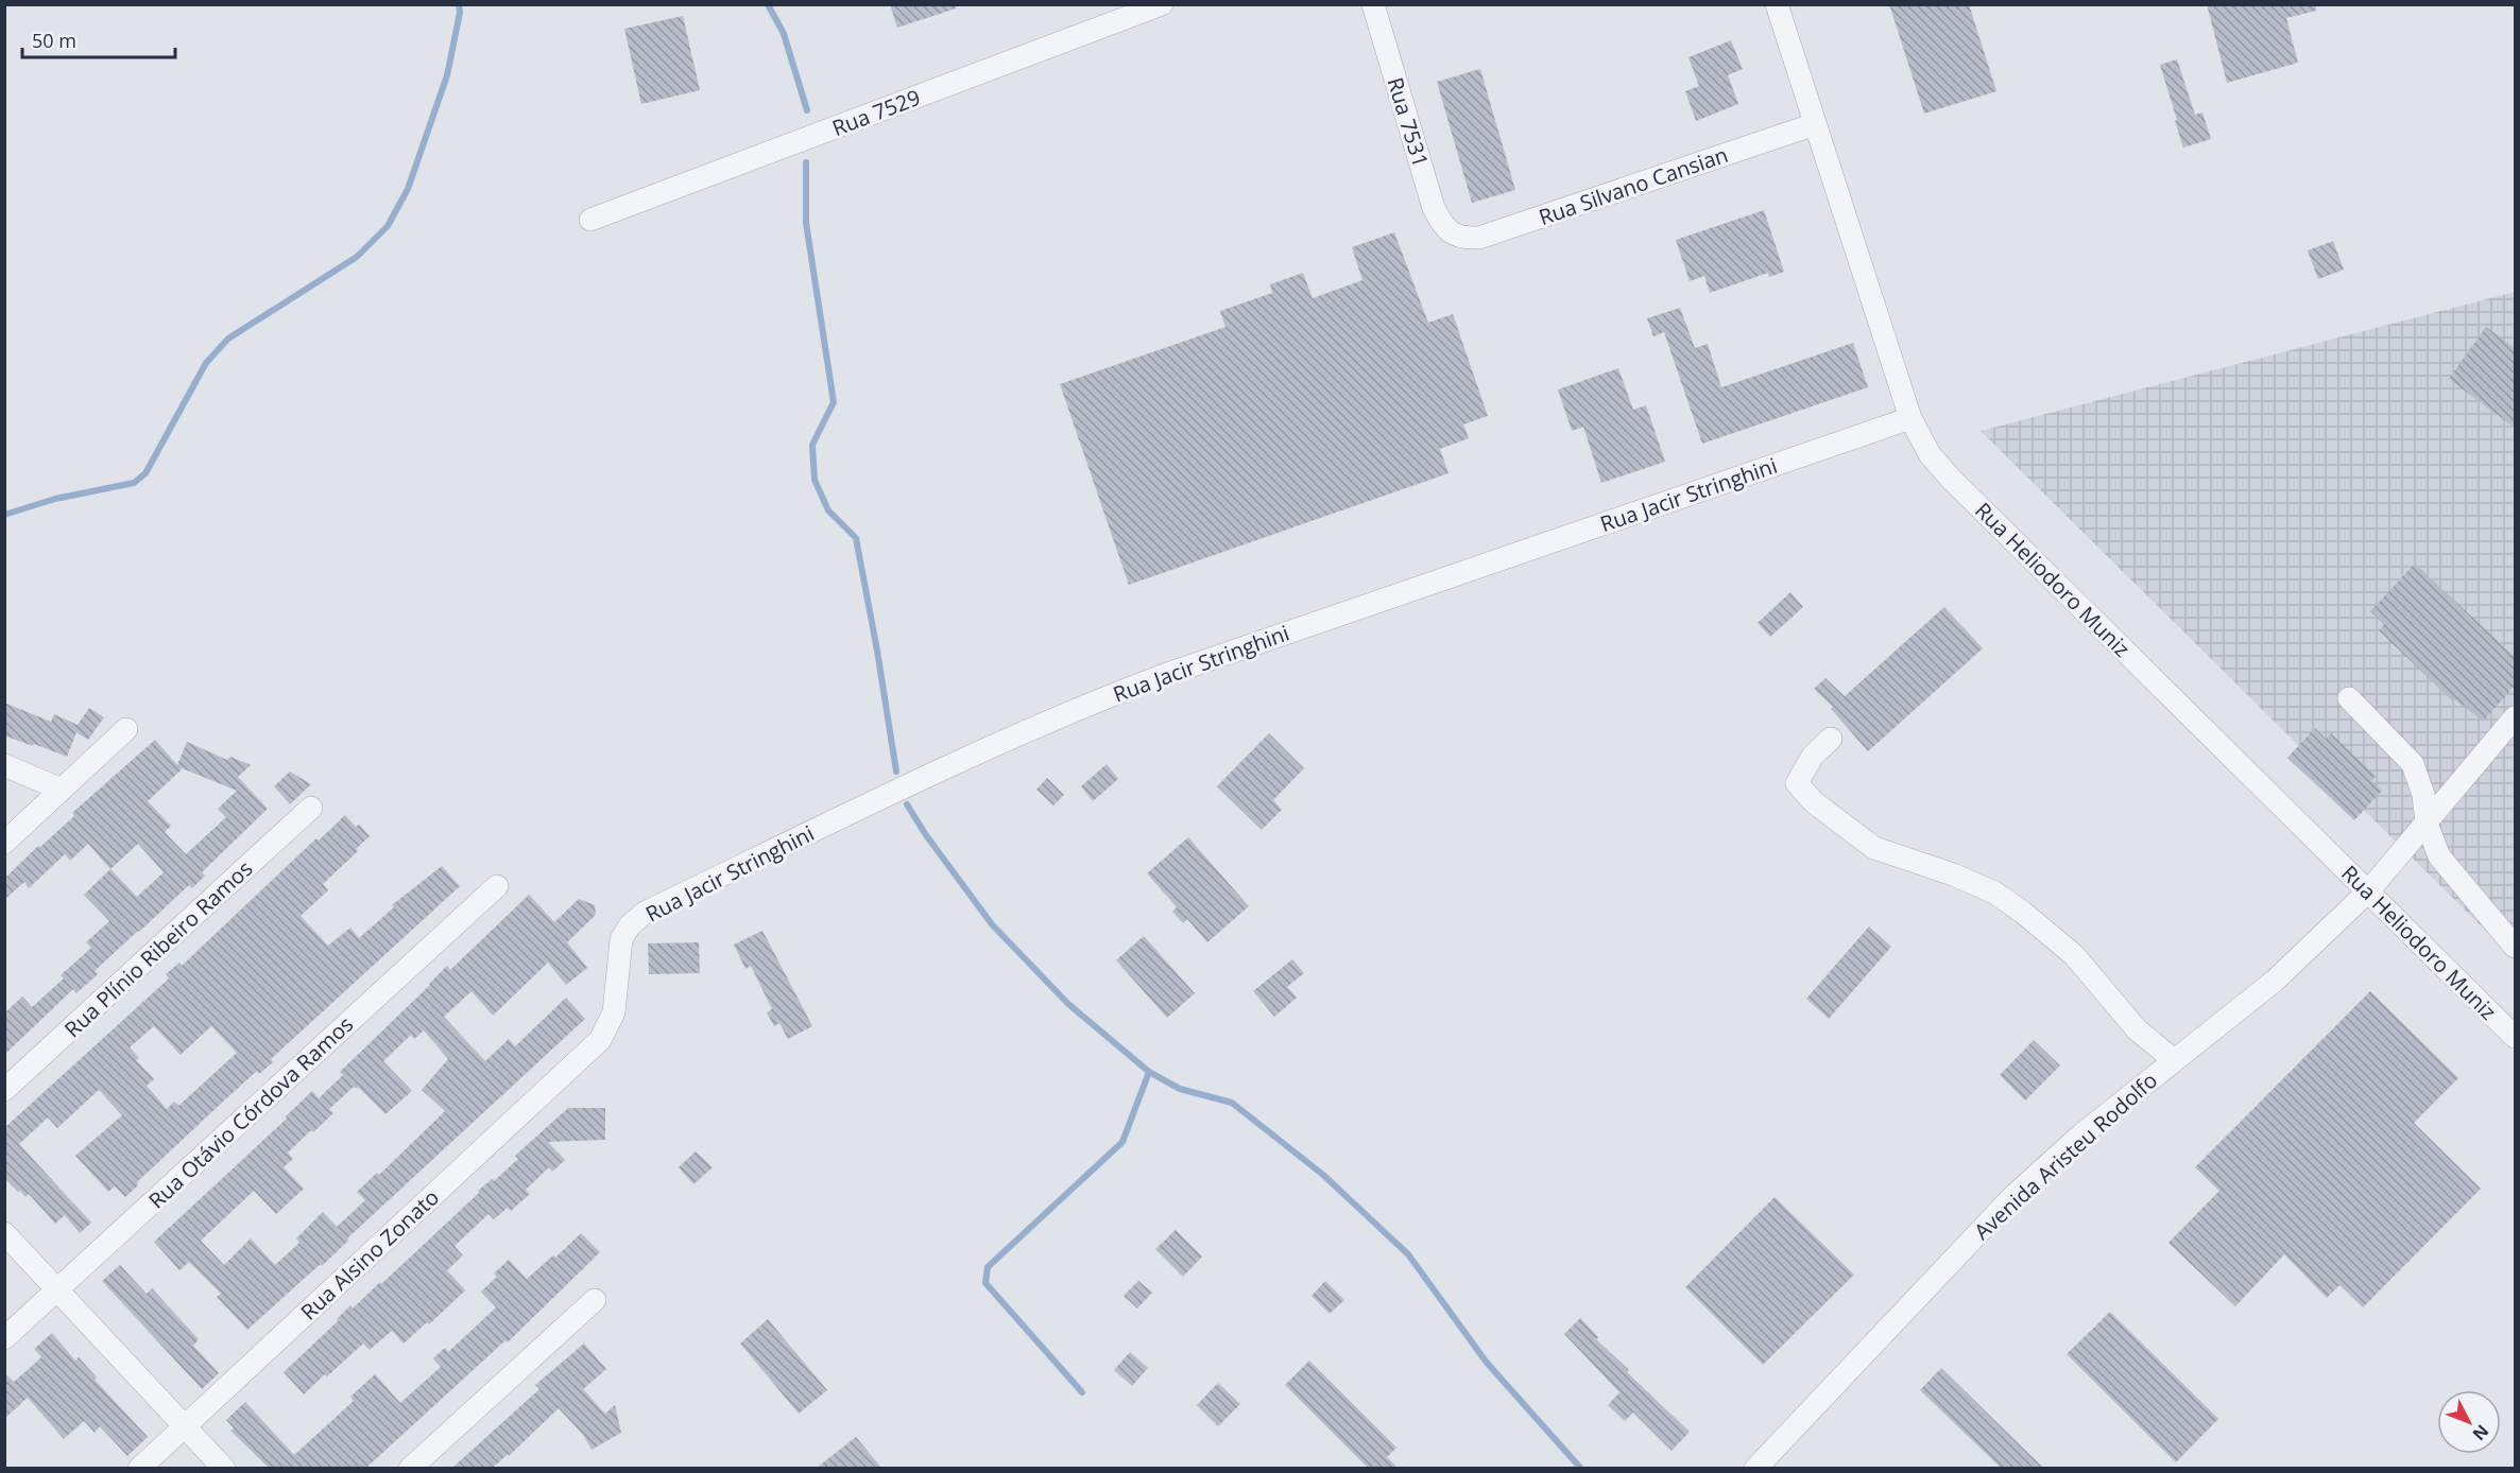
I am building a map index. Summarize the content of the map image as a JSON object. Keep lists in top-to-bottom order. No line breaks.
{"streets":{"street":["Rua 7529","Rua 7531","Rua Silvano Cansian","Rua Jacir Stringhini","Rua Heliodoro Muniz","Rua Plínio Ribeiro Ramos","Rua Otávio Córdova Ramos","Avenida Aristeu Rodolfo","Rua Alsino Zonato"]},"crossings":[["Rua 7531","Rua Silvano Cansian"],["Rua Silvano Cansian","Rua Heliodoro Muniz"],["Rua Jacir Stringhini","Rua Heliodoro Muniz"],["Rua Jacir Stringhini","Rua Alsino Zonato"],["Rua Heliodoro Muniz","Avenida Aristeu Rodolfo"]],"scale_bar":"50 m","north":"bottom right"}
